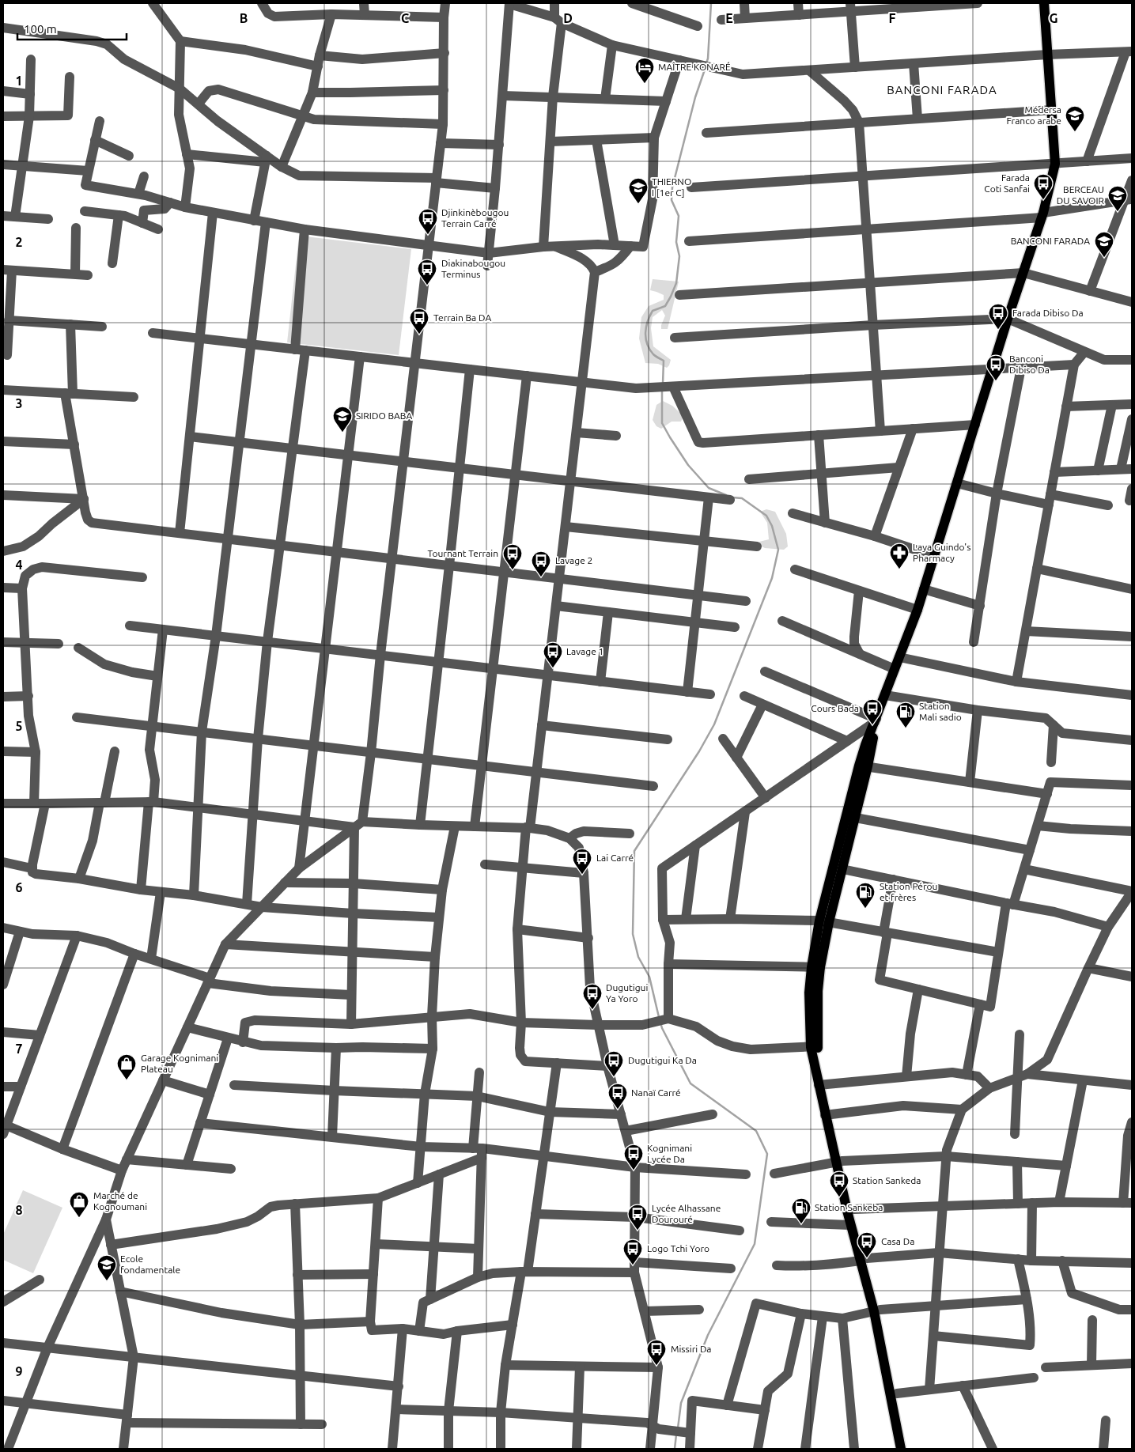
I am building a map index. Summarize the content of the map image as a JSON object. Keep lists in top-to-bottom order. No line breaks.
{"districts":["BANCONI FARADA"],"places":{"hotel":["MAÎTRE KONARÉ"],"school or university":["Médersa Franco arabe","THIERNO I [1er C]","BERCEAU DU SAVOIR","BANCONI FARADA","SIRIDO BABA","Ecole fondamentale"],"bus stop":["Farada Coti Sanfai","Djinkinèbougou Terrain Carré","Diakinabougou Terminus","Farada Dibiso Da","Terrain Ba DA","Banconi Dibiso Da","Tournant Terrain","Lavage 2","Lavage 1","Cours Bada","Lai Carré","Dugutigui Ya Yoro","Dugutigui Ka Da","Nanaï Carré","Kognimani Lycée Da","Station Sankeda","Lycée Alhassane Dourouré","Casa Da","Logo Tchi Yoro","Missiri Da"],"pharmacy":["Laya Guindo's Pharmacy"],"fuel station":["Station Mali sadio","Station Pérou et frères","Station Sankeba"],"shop":["Garage Kognimani Plateau","Marché de Kognoumani"]},"scale_bar":"100 m","grid":{"columns":["B","C","D","E","F","G"],"rows":["1","2","3","4","5","6","7","8","9"]}}
